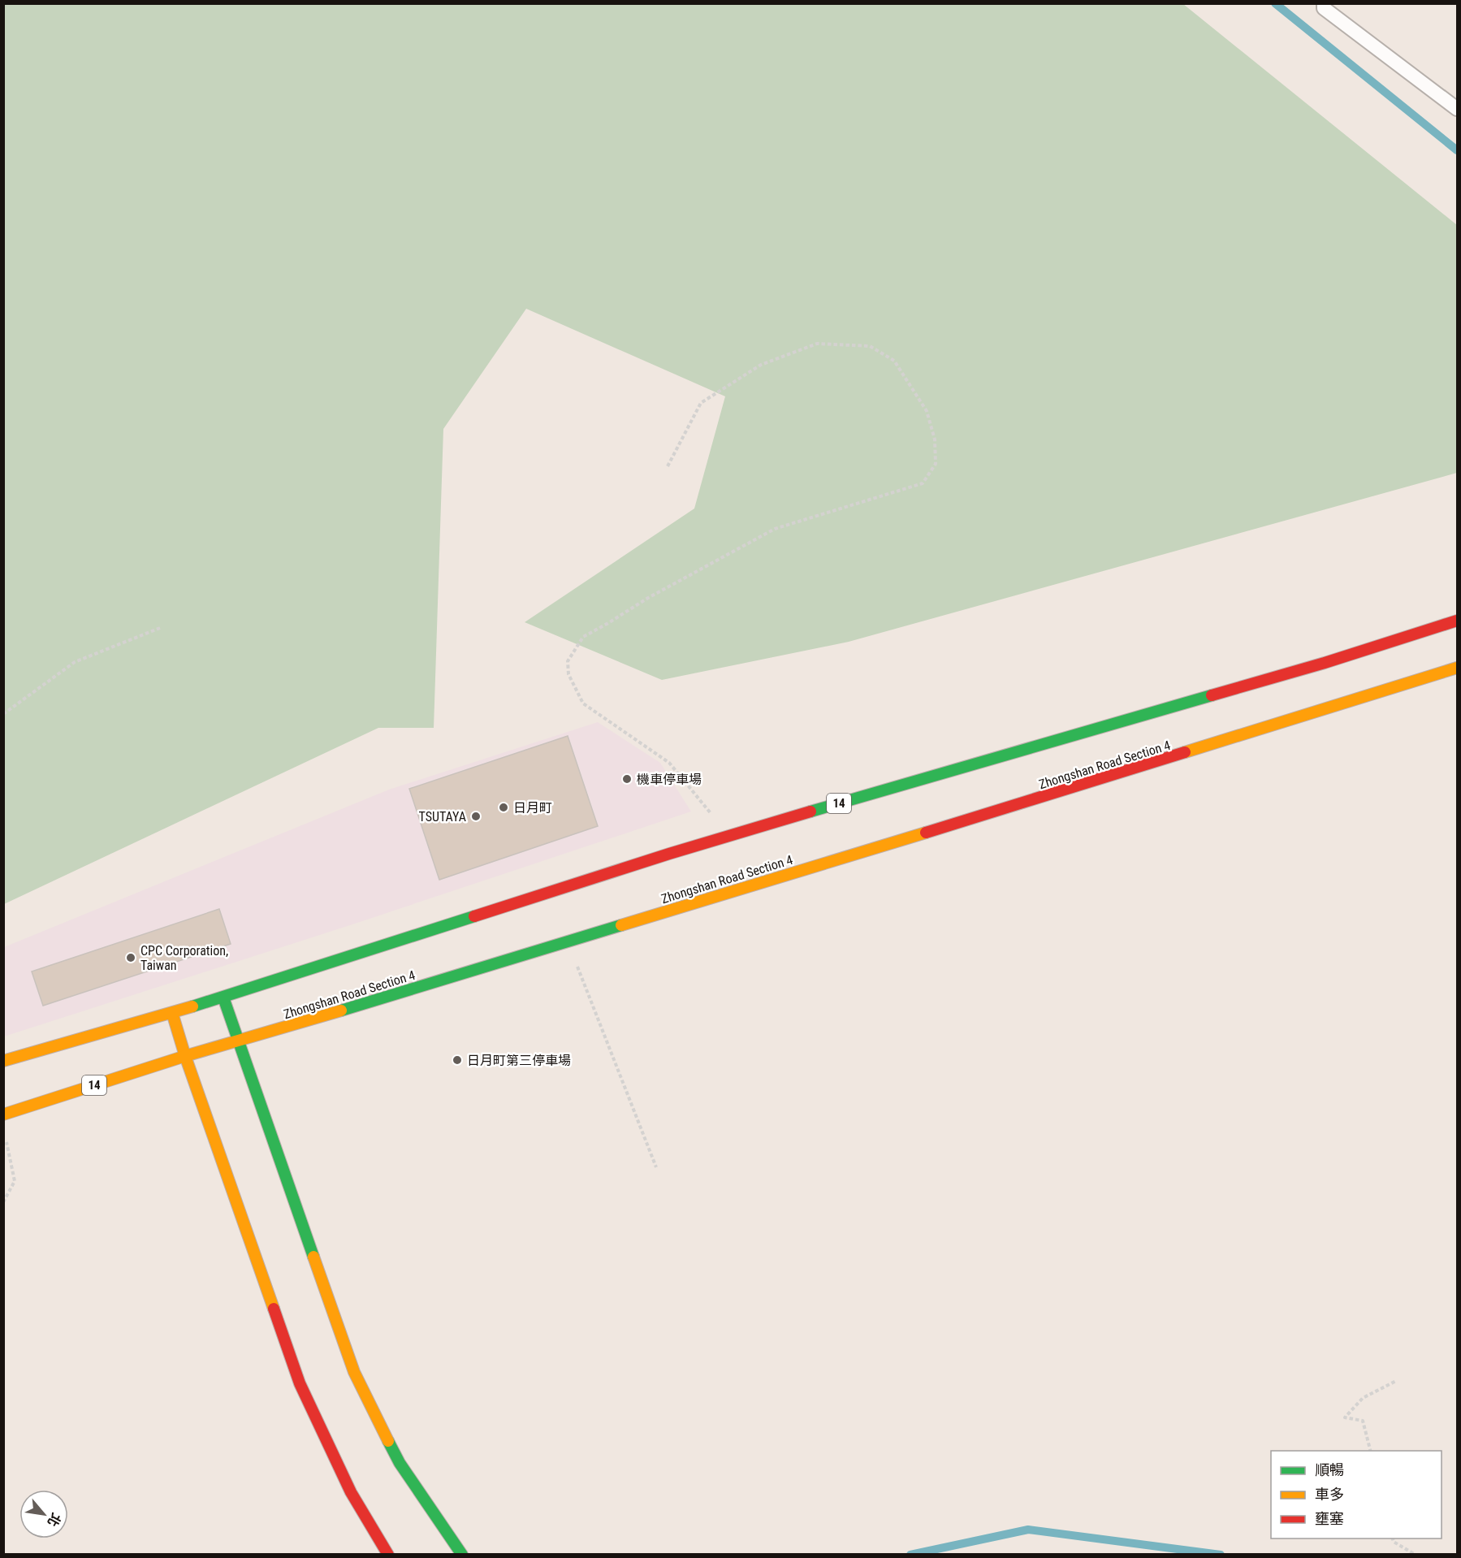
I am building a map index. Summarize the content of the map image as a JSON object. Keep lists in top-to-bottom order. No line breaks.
{"streets":{"main road":["Zhongshan Road Section 4","14"]},"places":["機車停車場","日月町","TSUTAYA","CPC Corporation, Taiwan","日月町第三停車場"],"legend":["順暢","車多","壅塞"],"north":"bottom right"}
